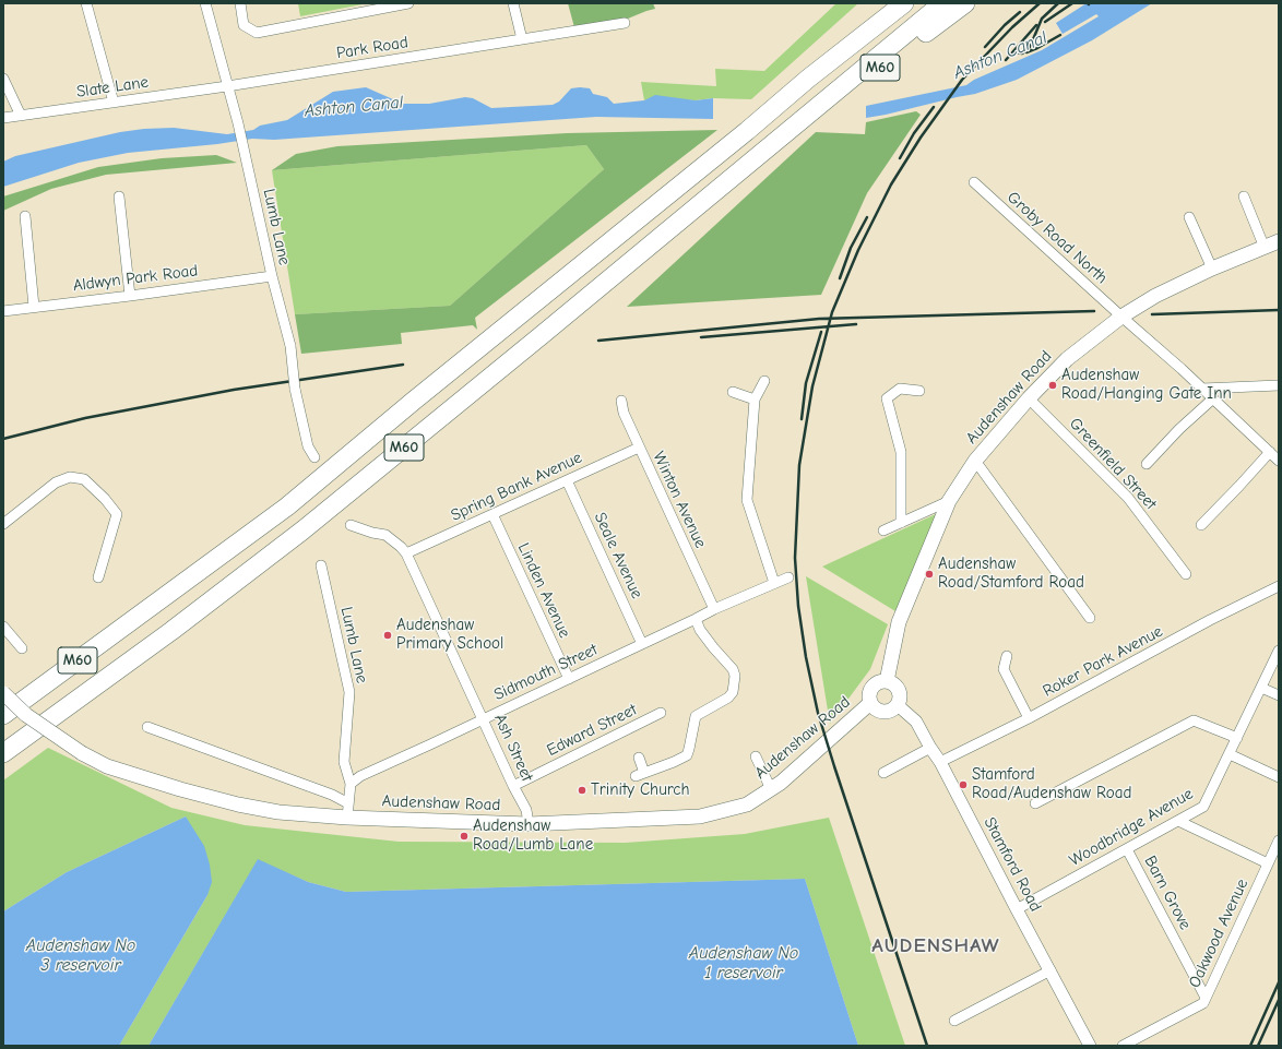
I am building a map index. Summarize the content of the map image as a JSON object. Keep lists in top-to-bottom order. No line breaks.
{"streets":{"highway":["M60"],"main road":["Audenshaw Road"],"street":["Park Road","Slate Lane","Lumb Lane","Groby Road North","Aldwyn Park Road","Greenfield Street","Spring Bank Avenue","Winton Avenue","Seale Avenue","Linden Avenue","Roker Park Avenue","Sidmouth Street","Edward Street","Ash Street","Woodbridge Avenue","Stamford Road","Barn Grove","Oakwood Avenue"]},"crossings":[["Park Road","Slate Lane"],["Park Road","Lumb Lane"],["Slate Lane","Lumb Lane"],["Lumb Lane","Aldwyn Park Road"],["Lumb Lane","Sidmouth Street"],["Groby Road North","Audenshaw Road"],["Audenshaw Road","Greenfield Street"],["Audenshaw Road","Ash Street"],["Audenshaw Road","Stamford Road"],["Spring Bank Avenue","Winton Avenue"],["Spring Bank Avenue","Seale Avenue"],["Spring Bank Avenue","Linden Avenue"],["Spring Bank Avenue","Ash Street"],["Winton Avenue","Sidmouth Street"],["Seale Avenue","Sidmouth Street"],["Linden Avenue","Sidmouth Street"],["Roker Park Avenue","Stamford Road"],["Sidmouth Street","Ash Street"],["Edward Street","Ash Street"],["Woodbridge Avenue","Stamford Road"],["Woodbridge Avenue","Barn Grove"],["Barn Grove","Oakwood Avenue"]],"districts":["AUDENSHAW"],"water":["Ashton Canal","Audenshaw No 3 reservoir","Audenshaw No 1 reservoir"],"places":["Audenshaw Road/Hanging Gate Inn","Audenshaw Road/Stamford Road","Audenshaw Primary School","Stamford Road/Audenshaw Road","Trinity Church","Audenshaw Road/Lumb Lane"]}
